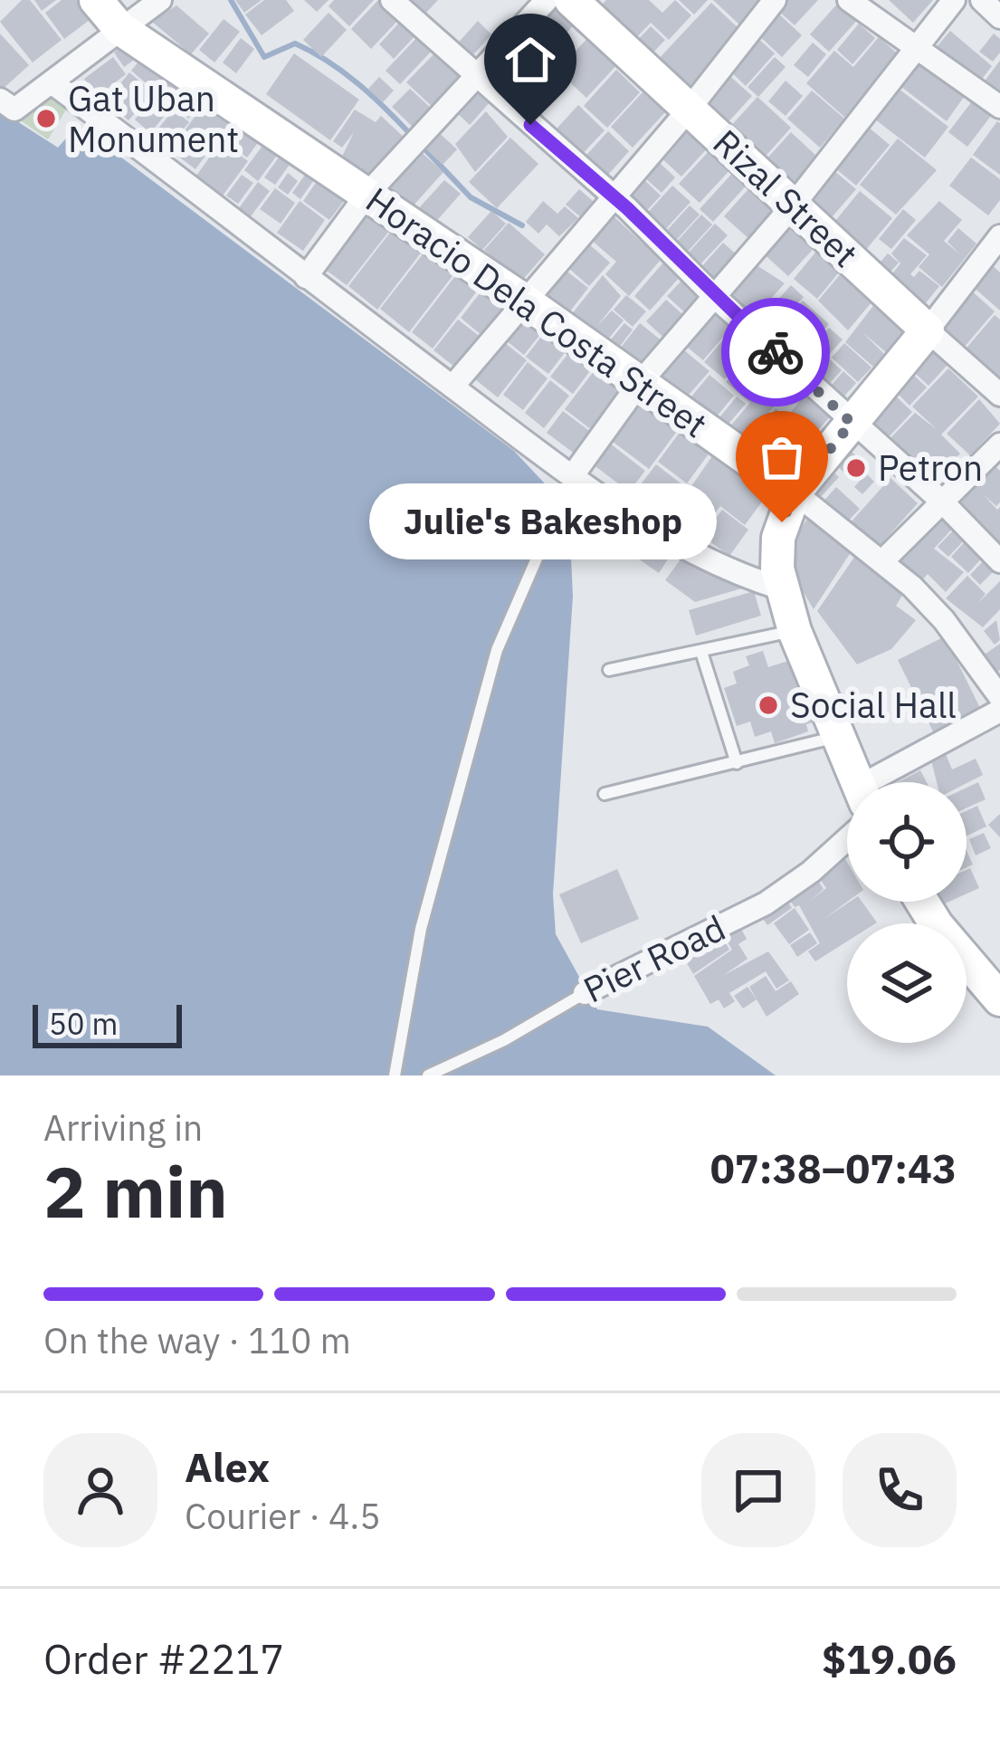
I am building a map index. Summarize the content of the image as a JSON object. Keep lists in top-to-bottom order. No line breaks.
{"streets":{"main road":["Rizal Street","Horacio Dela Costa Street"],"street":["Pier Road"]},"places":["Gat Uban Monument","Petron","Julie's Bakeshop","Social Hall"],"scale_bar":"50 m","page":{"bubble":"Julie's Bakeshop","scale":"50 m","heading":["2 min","Arriving in","07:38–07:43"],"panel":["Alex","Courier · 4.5","Order #2217","$19.06"],"bar":"On the way · 110 m"}}
